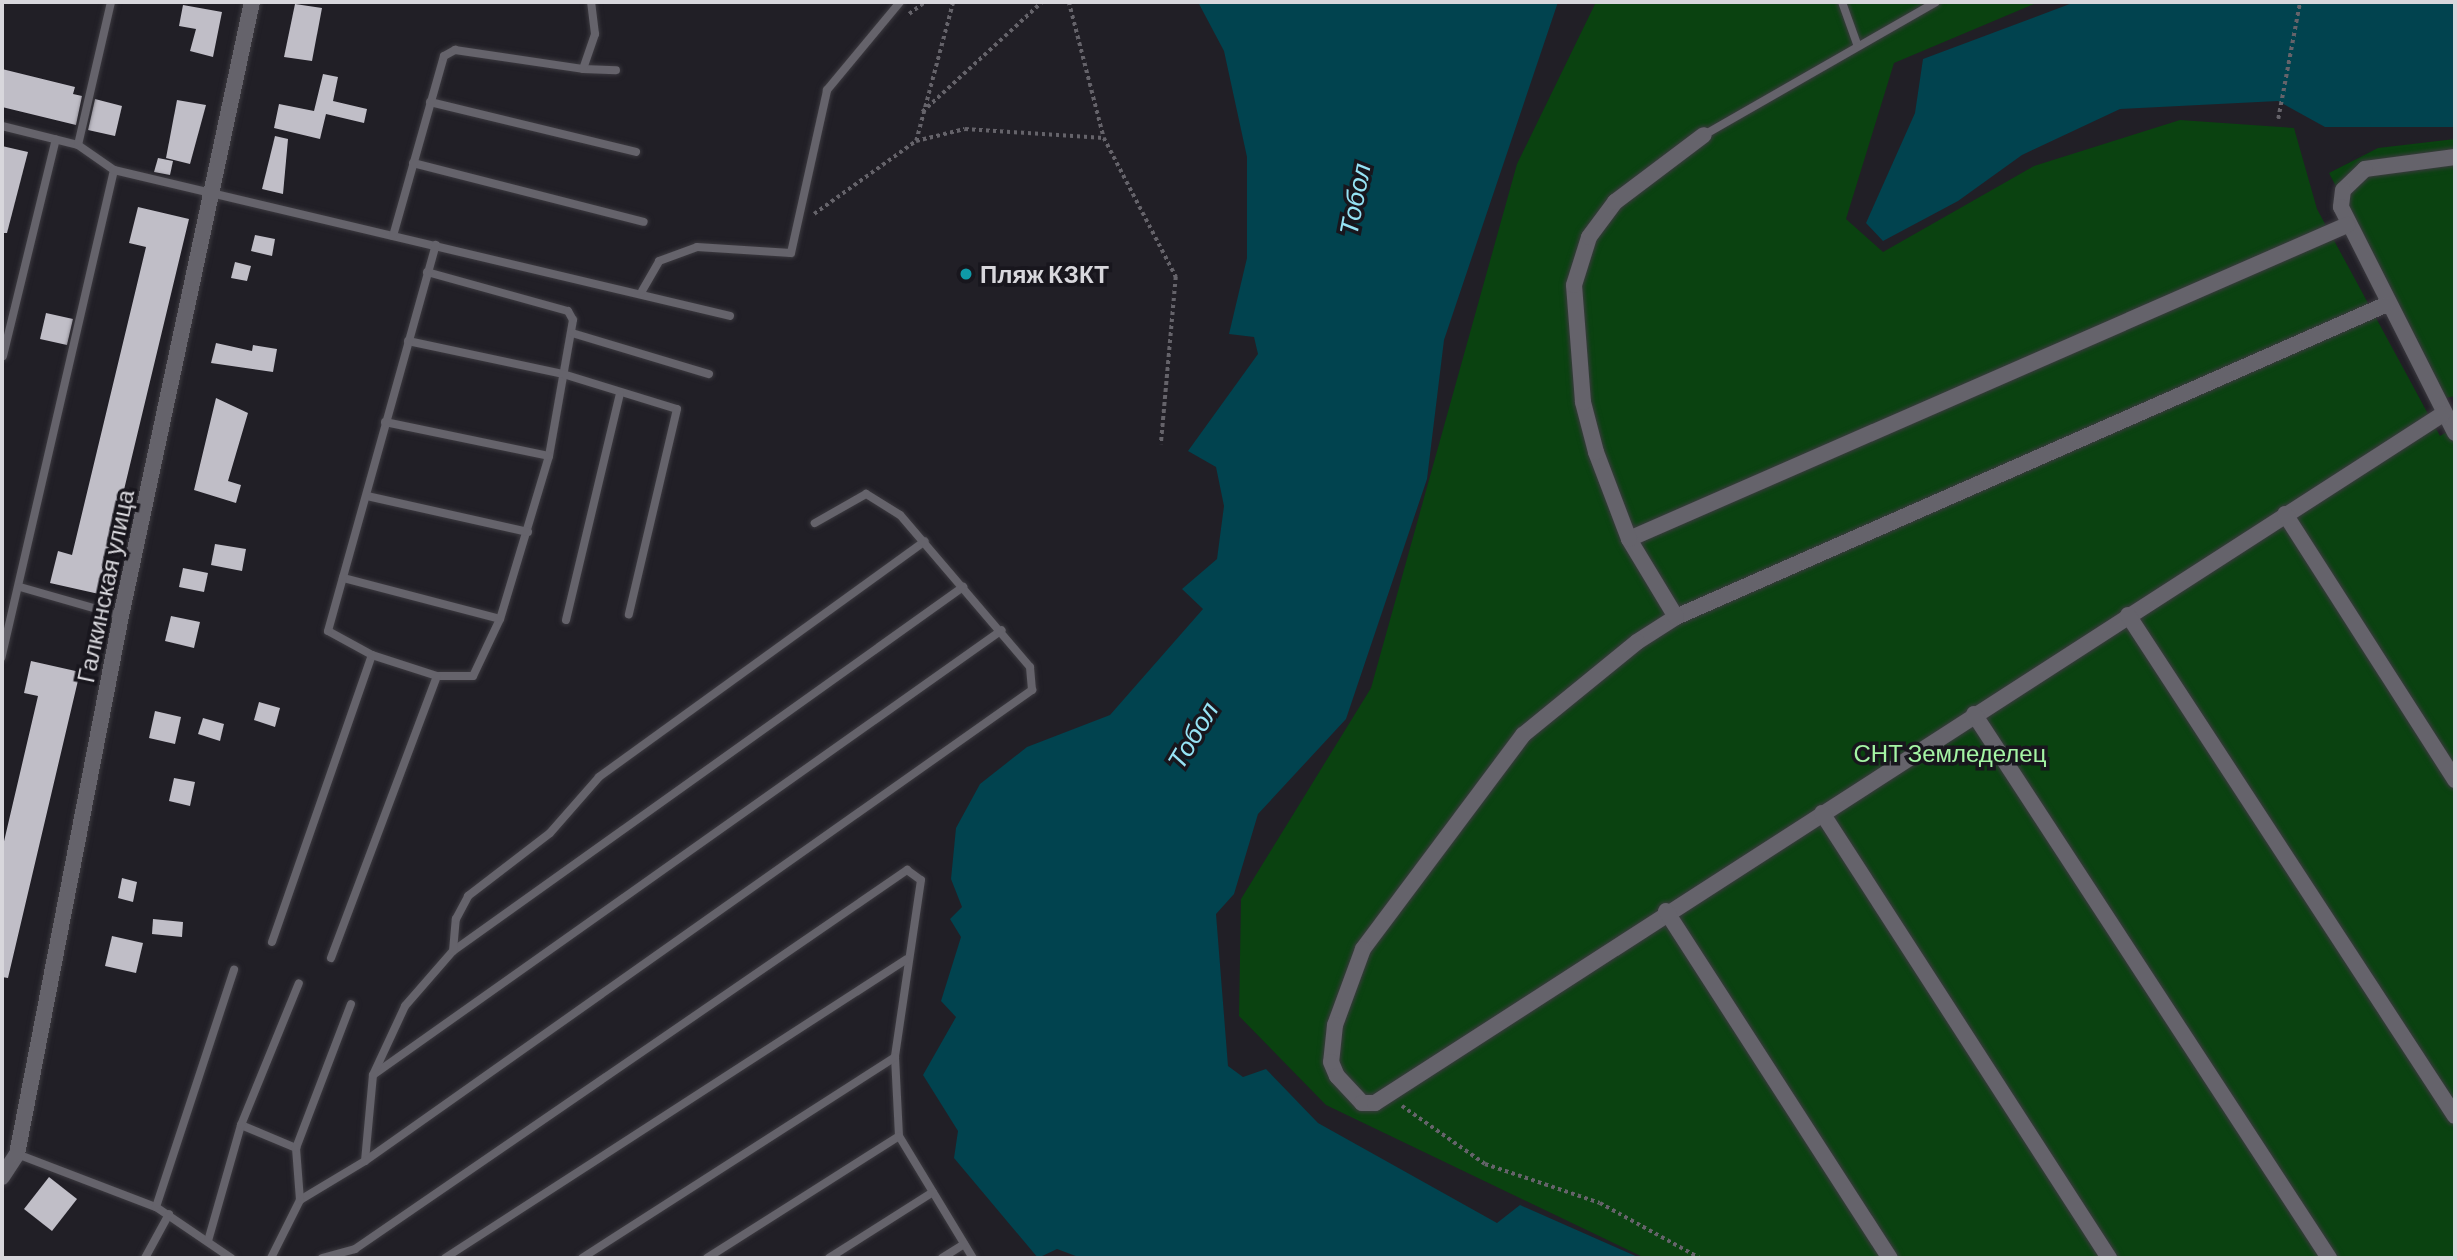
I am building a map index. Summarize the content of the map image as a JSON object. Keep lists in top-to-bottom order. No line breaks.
{"streets":{"street":["Галкинская улица"]},"water":["Тобол"],"parks":["СНТ Земледелец"],"places":["Пляж КЗКТ"]}
